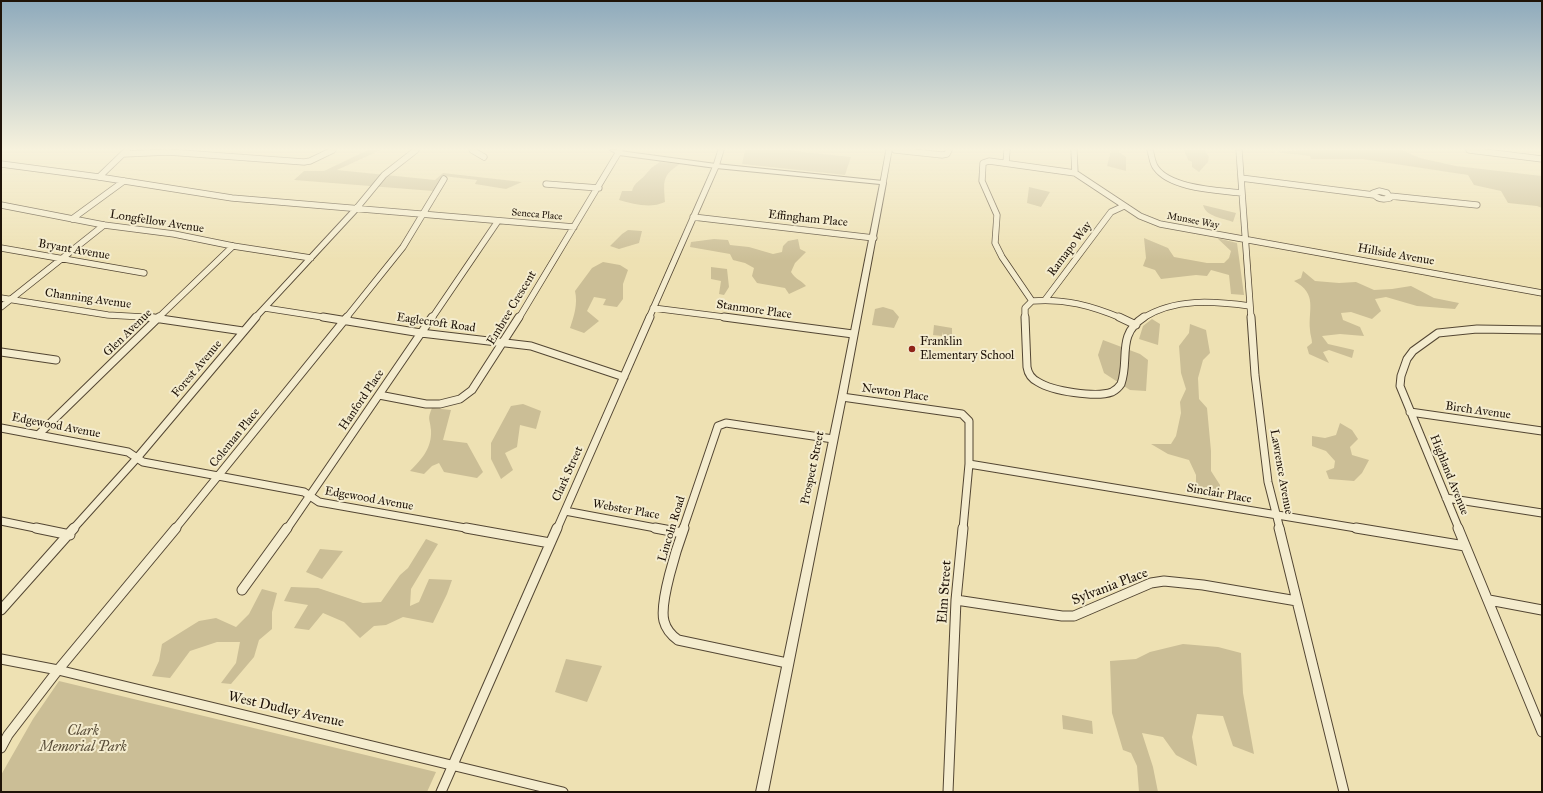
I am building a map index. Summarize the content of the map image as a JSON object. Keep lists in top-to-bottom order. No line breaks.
{"streets":{"street":["Seneca Place","Effingham Place","Munsee Way","Longfellow Avenue","Ramapo Way","Bryant Avenue","Hillside Avenue","Channing Avenue","Embree Crescent","Stanmore Place","Eaglecroft Road","Glen Avenue","Forest Avenue","Newton Place","Hanford Place","Birch Avenue","Edgewood Avenue","Coleman Place","Prospect Street","Lawrence Avenue","Clark Street","Highland Avenue","Sinclair Place","Webster Place","Lincoln Road","Sylvania Place","Elm Street","West Dudley Avenue"]},"crossings":[["Seneca Place","Embree Crescent"],["Seneca Place","Forest Avenue"],["Seneca Place","Hanford Place"],["Seneca Place","Coleman Place"],["Effingham Place","Prospect Street"],["Effingham Place","Clark Street"],["Munsee Way","Ramapo Way"],["Munsee Way","Hillside Avenue"],["Munsee Way","Lawrence Avenue"],["Longfellow Avenue","Glen Avenue"],["Longfellow Avenue","Forest Avenue"],["Hillside Avenue","Lawrence Avenue"],["Channing Avenue","Glen Avenue"],["Channing Avenue","Forest Avenue"],["Embree Crescent","Eaglecroft Road"],["Embree Crescent","Hanford Place"],["Stanmore Place","Prospect Street"],["Stanmore Place","Clark Street"],["Eaglecroft Road","Forest Avenue"],["Eaglecroft Road","Hanford Place"],["Eaglecroft Road","Coleman Place"],["Eaglecroft Road","Clark Street"],["Glen Avenue","Edgewood Avenue"],["Forest Avenue","Edgewood Avenue"],["Newton Place","Prospect Street"],["Newton Place","Elm Street"],["Hanford Place","Edgewood Avenue"],["Birch Avenue","Highland Avenue"],["Edgewood Avenue","Coleman Place"],["Edgewood Avenue","Clark Street"],["Coleman Place","West Dudley Avenue"],["Prospect Street","Lincoln Road"],["Lawrence Avenue","Sinclair Place"],["Lawrence Avenue","Sylvania Place"],["Clark Street","Webster Place"],["Clark Street","West Dudley Avenue"],["Highland Avenue","Sinclair Place"],["Sinclair Place","Elm Street"],["Webster Place","Lincoln Road"],["Sylvania Place","Elm Street"]],"parks":["Clark Memorial Park"],"places":["Franklin Elementary School"]}
